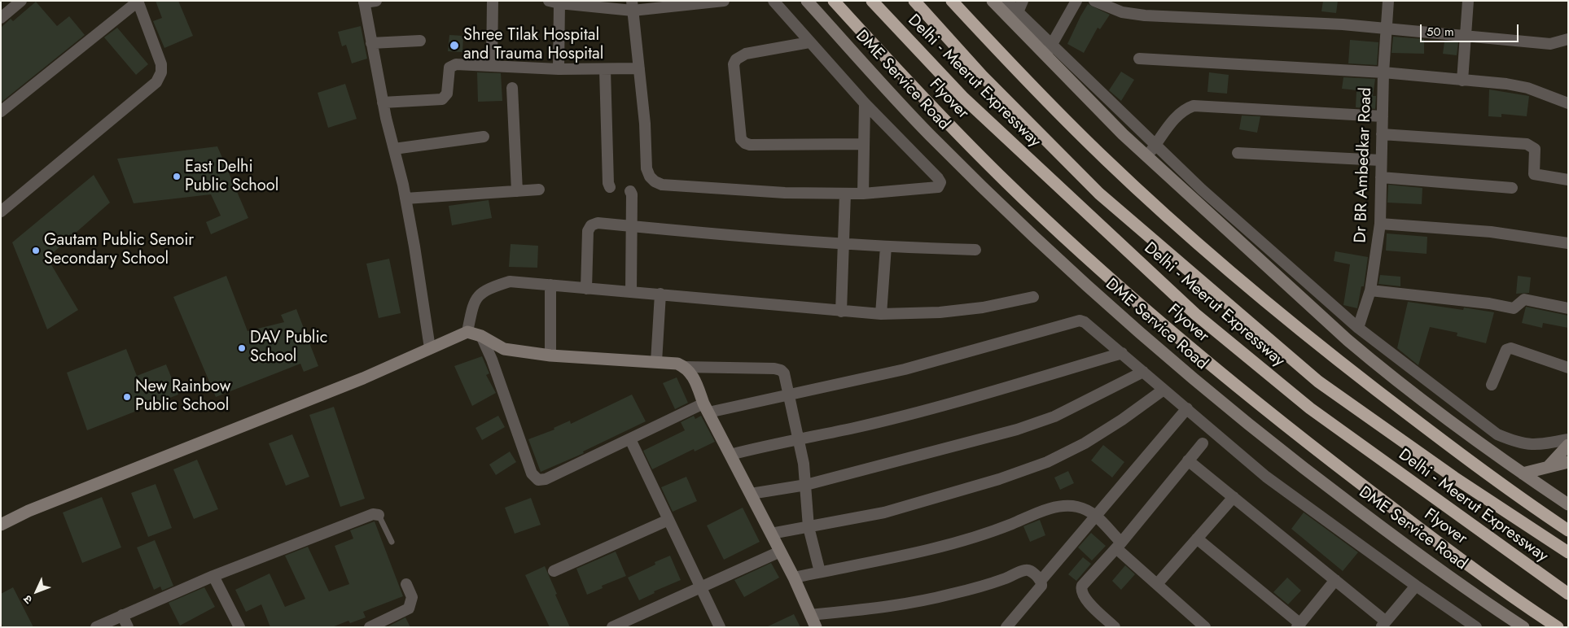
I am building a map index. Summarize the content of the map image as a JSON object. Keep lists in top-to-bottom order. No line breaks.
{"streets":{"highway":["Delhi - Meerut Expressway","Flyover"],"main road":["DME Service Road"],"street":["Dr BR Ambedkar Road"]},"places":["Shree Tilak Hospital and Trauma Hospital","East Delhi Public School","Gautam Public Senoir Secondary School","DAV Public School","New Rainbow Public School"],"scale_bar":"50 m","north":"bottom left"}
